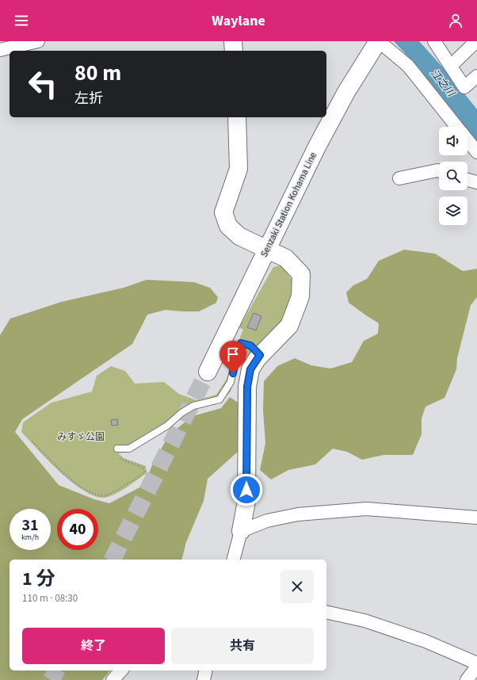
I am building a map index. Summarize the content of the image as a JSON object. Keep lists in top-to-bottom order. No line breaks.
{"streets":{"street":["Senzaki Station Kohama Line"]},"water":["江之川"],"parks":["みすゞ公園"],"page":{"header":"Waylane","turn":["80 m","左折"],"speed":"31 km/h","limit":"40","heading":["1 分","110 m · 08:30"],"buttons":["終了","共有"]}}
